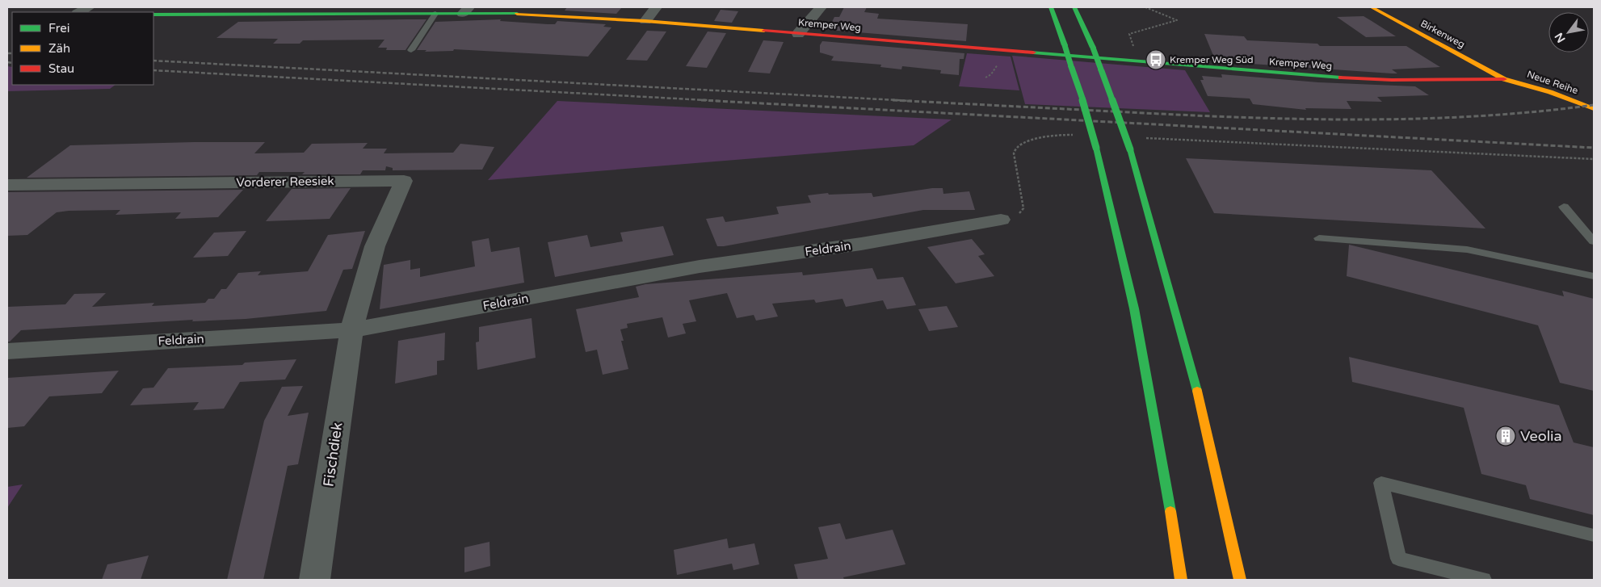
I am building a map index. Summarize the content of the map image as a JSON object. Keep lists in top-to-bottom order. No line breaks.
{"streets":{"main road":["Kremper Weg","Birkenweg","Neue Reihe"],"street":["Vorderer Reesiek","Feldrain","Fischdiek"]},"crossings":[["Kremper Weg","Birkenweg"],["Kremper Weg","Neue Reihe"],["Birkenweg","Neue Reihe"],["Vorderer Reesiek","Feldrain"],["Vorderer Reesiek","Fischdiek"],["Feldrain","Fischdiek"]],"places":{"bus stop":["Kremper Weg Süd"],"building":["Veolia"]},"legend":["Frei","Zäh","Stau"],"north":"bottom left"}
